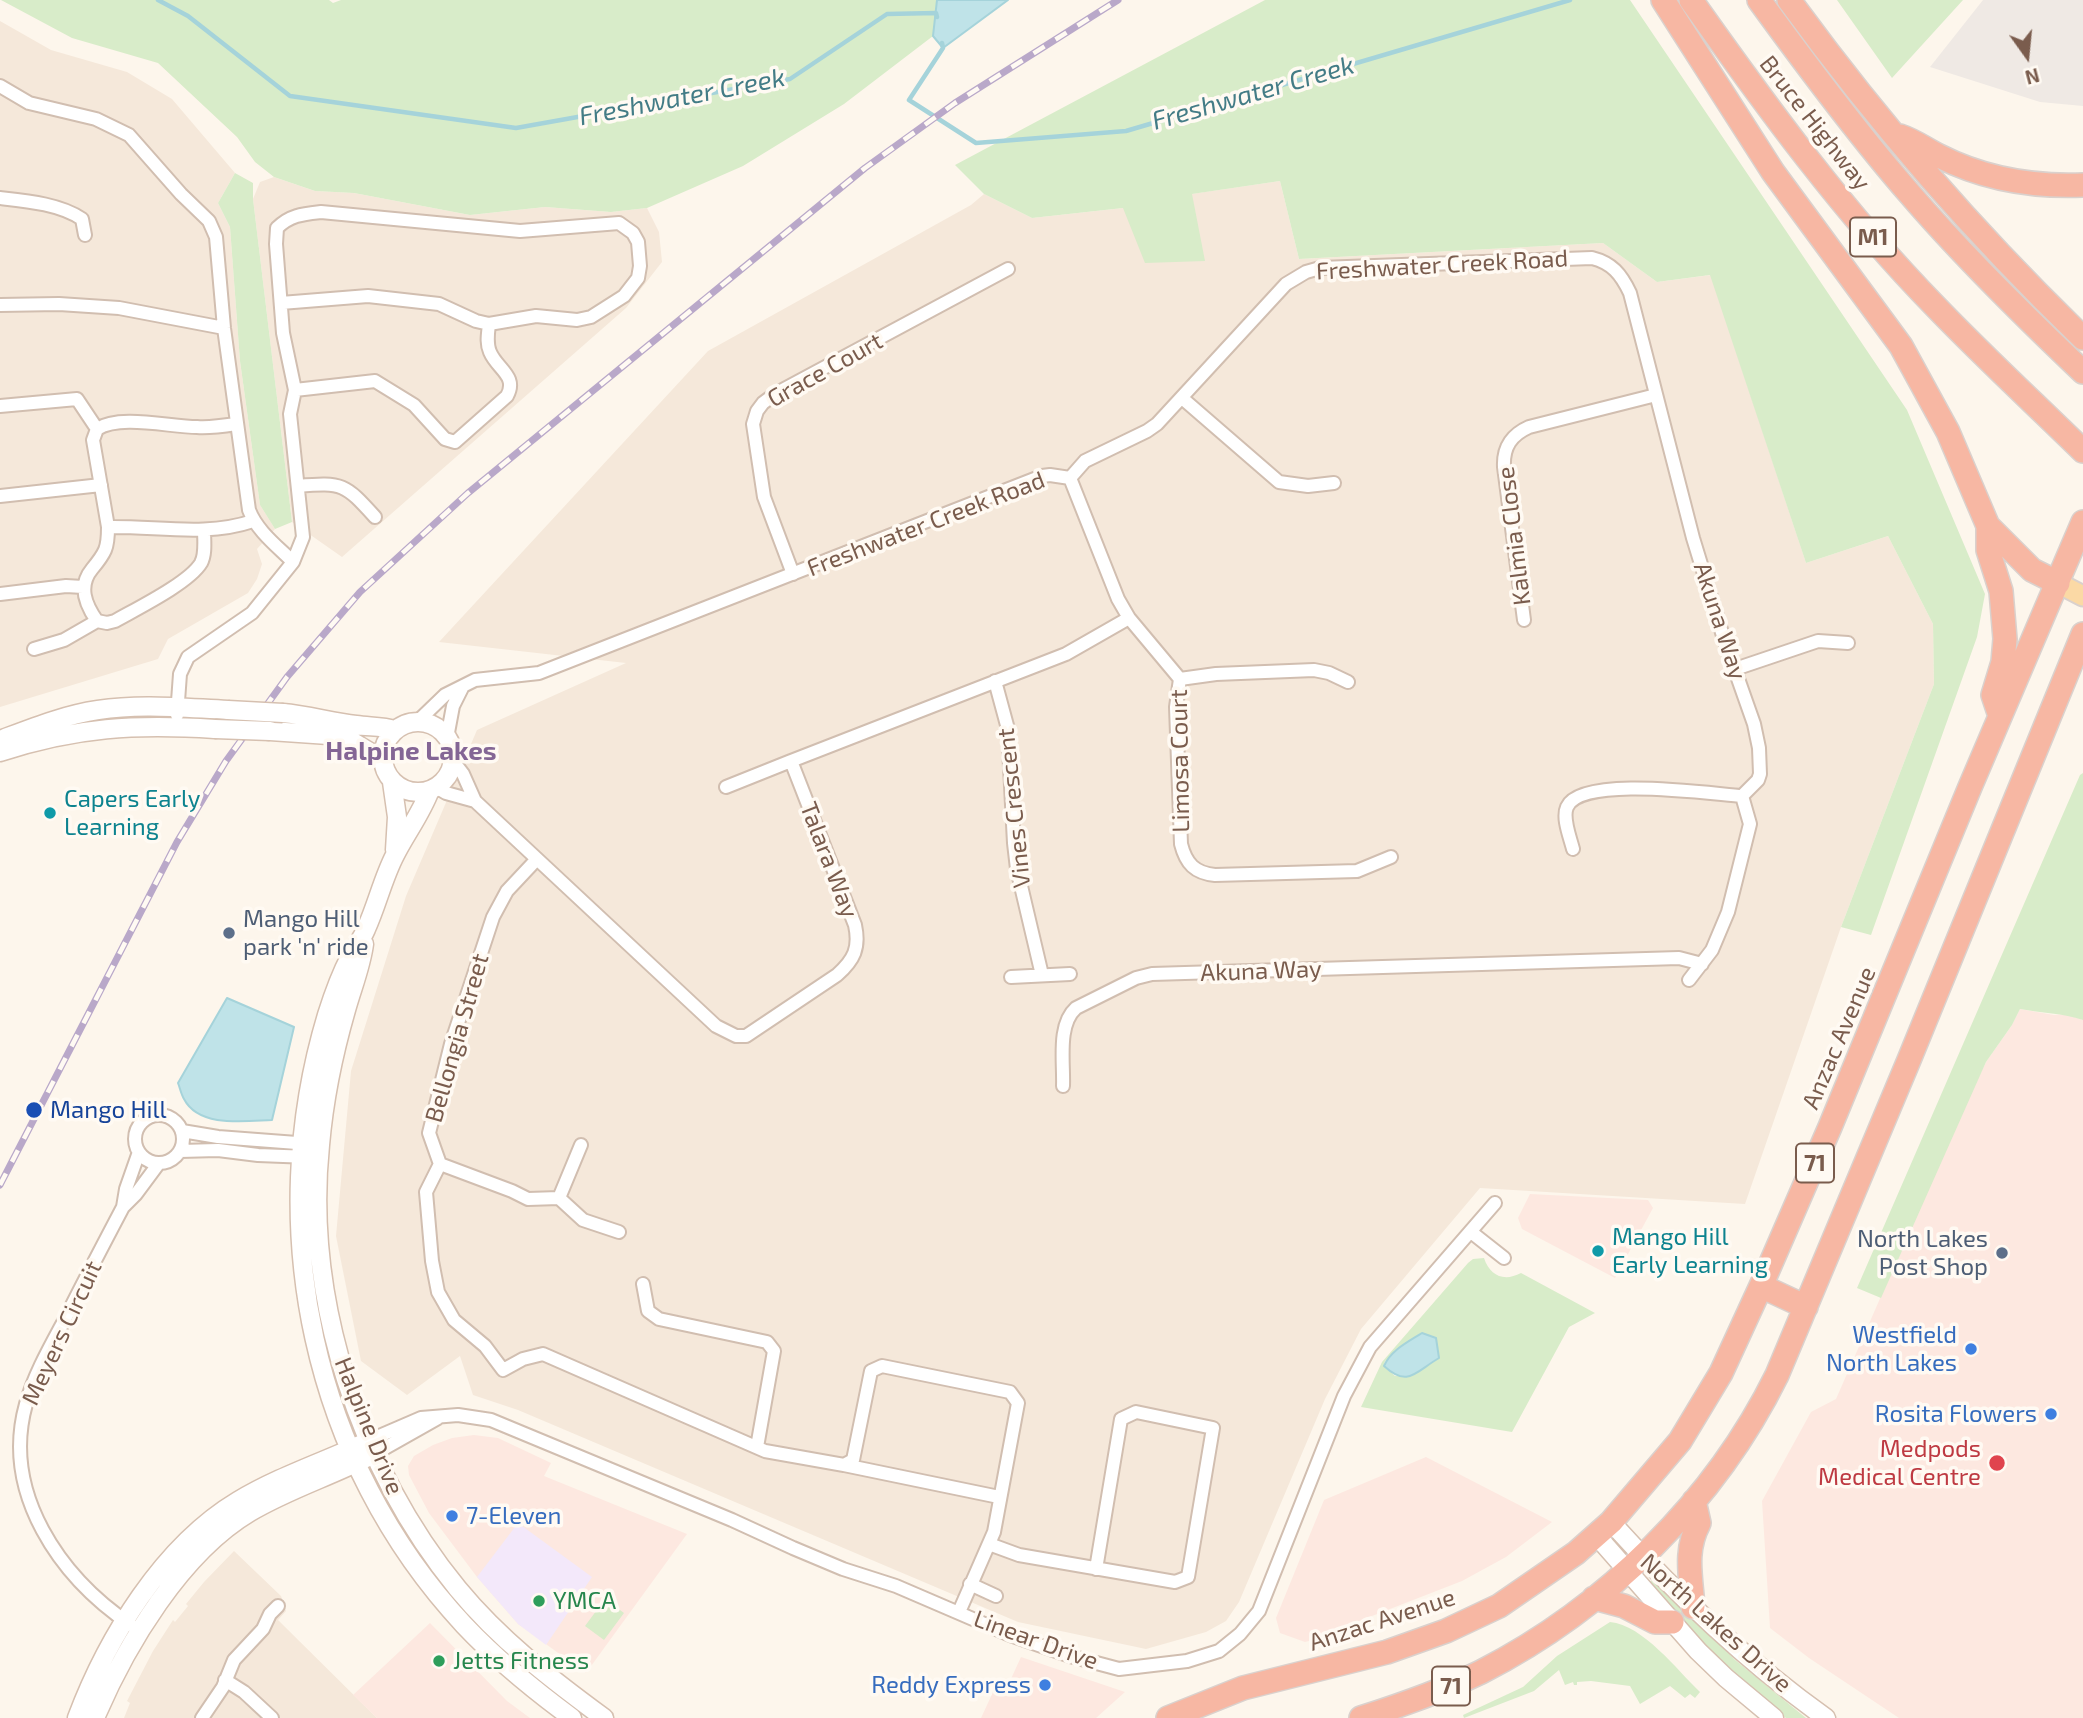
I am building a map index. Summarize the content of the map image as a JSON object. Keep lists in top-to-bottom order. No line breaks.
{"streets":{"highway":["Bruce Highway","M1","Anzac Avenue","71"],"main road":["Halpine Drive","North Lakes Drive"],"street":["Freshwater Creek Road","Grace Court","Kalmia Close","Akuna Way","Limosa Court","Vines Crescent","Talara Way","Bellongia Street","Meyers Circuit","Linear Drive"]},"crossings":[["Freshwater Creek Road","Grace Court"],["Freshwater Creek Road","Akuna Way"],["Freshwater Creek Road","Limosa Court"],["Freshwater Creek Road","Talara Way"],["Freshwater Creek Road","Halpine Drive"],["Kalmia Close","Akuna Way"],["Talara Way","Bellongia Street"],["Talara Way","Halpine Drive"],["Anzac Avenue","North Lakes Drive"],["71","North Lakes Drive"],["Halpine Drive","Linear Drive"]],"districts":["Halpine Lakes"],"water":["Freshwater Creek"],"places":["Capers Early Learning","Mango Hill park 'n' ride","Mango Hill","Mango Hill Early Learning","North Lakes Post Shop","Westfield North Lakes","Rosita Flowers","Medpods Medical Centre","7-Eleven","YMCA","Jetts Fitness","Reddy Express"],"north":"bottom"}
